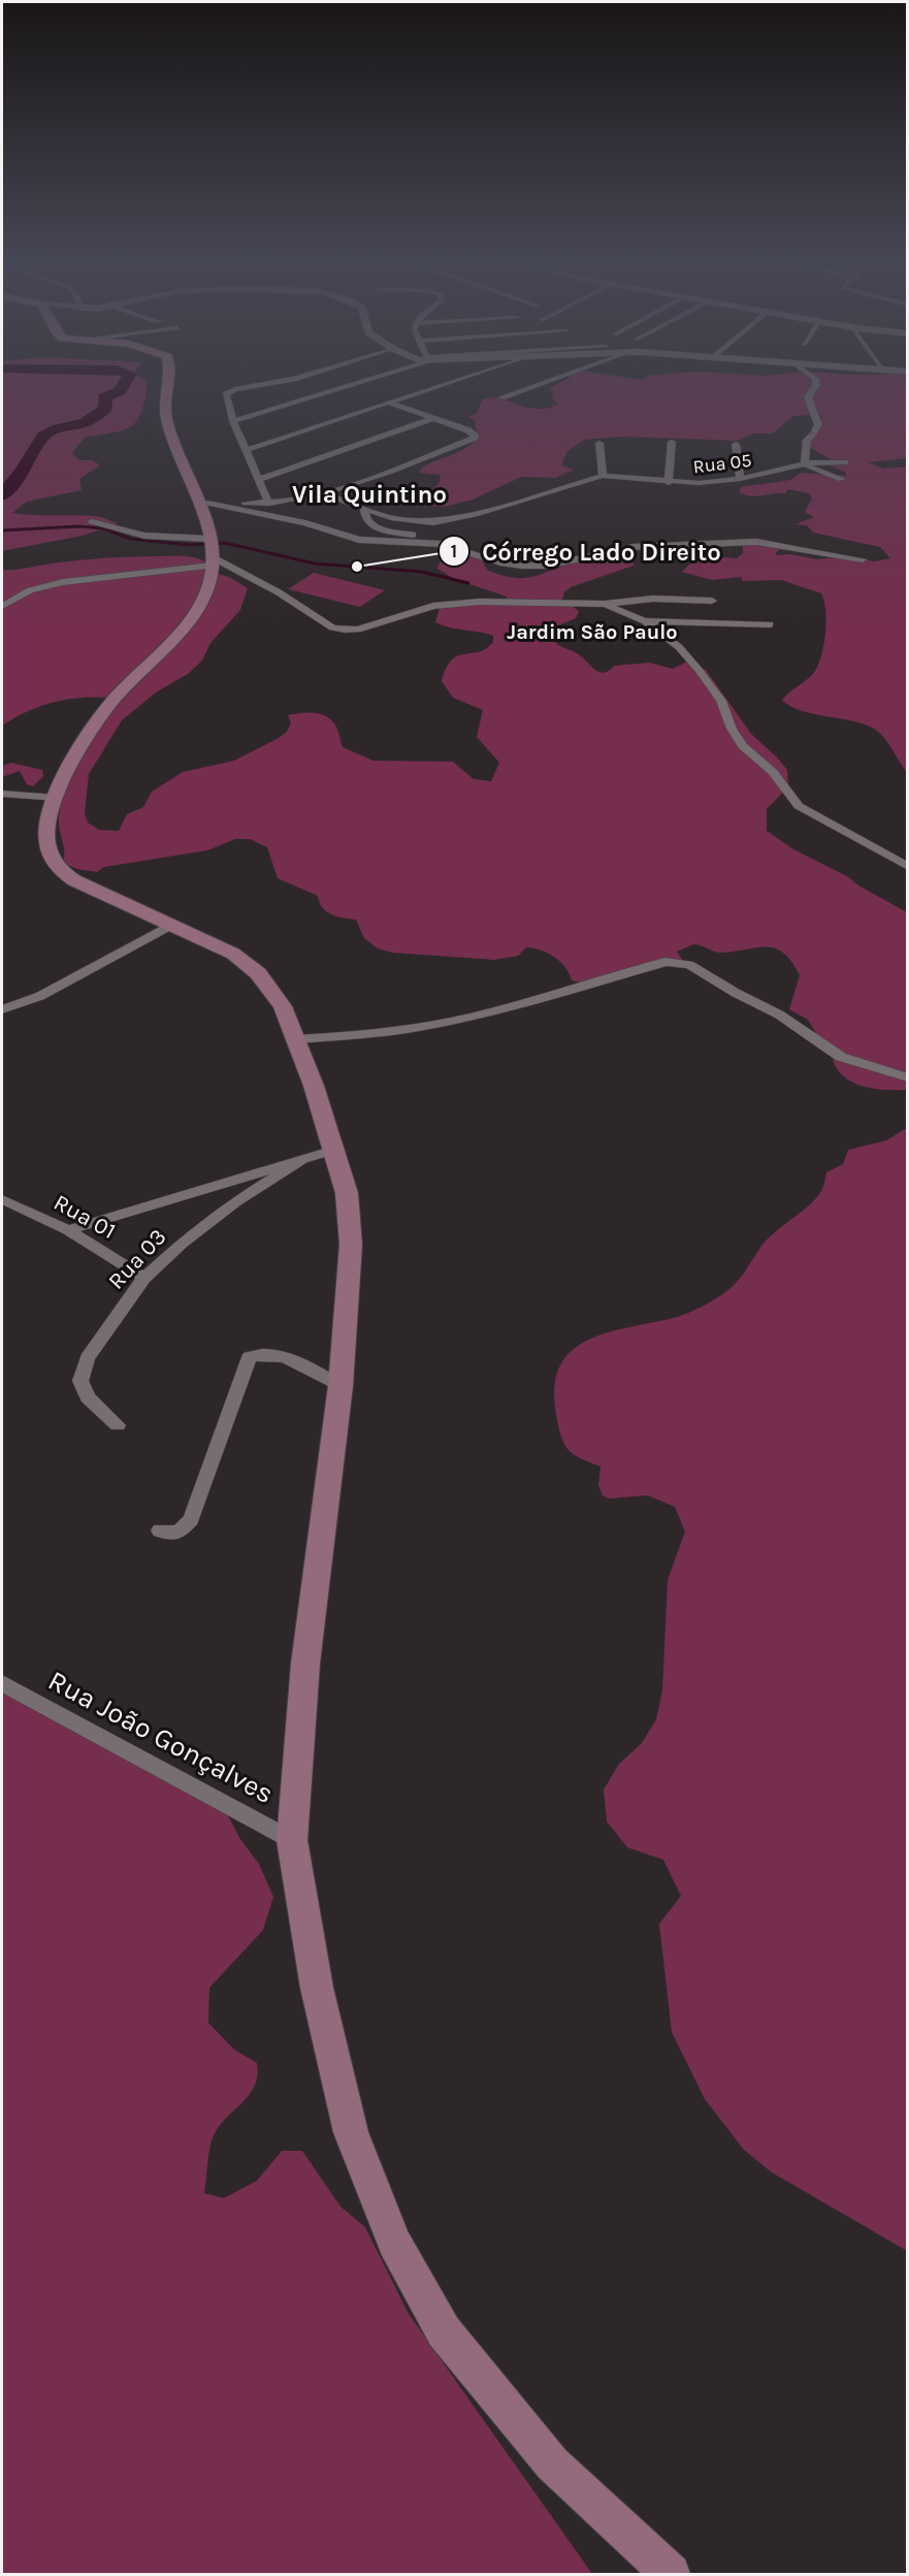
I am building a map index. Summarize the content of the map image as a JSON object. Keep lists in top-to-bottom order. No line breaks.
{"streets":{"street":["Rua 05","Rua 01","Rua 03","Rua João Gonçalves"]},"crossings":[["Rua 01","Rua 03"]],"districts":["Vila Quintino","Jardim São Paulo"],"places":["Córrego Lado Direito"]}
